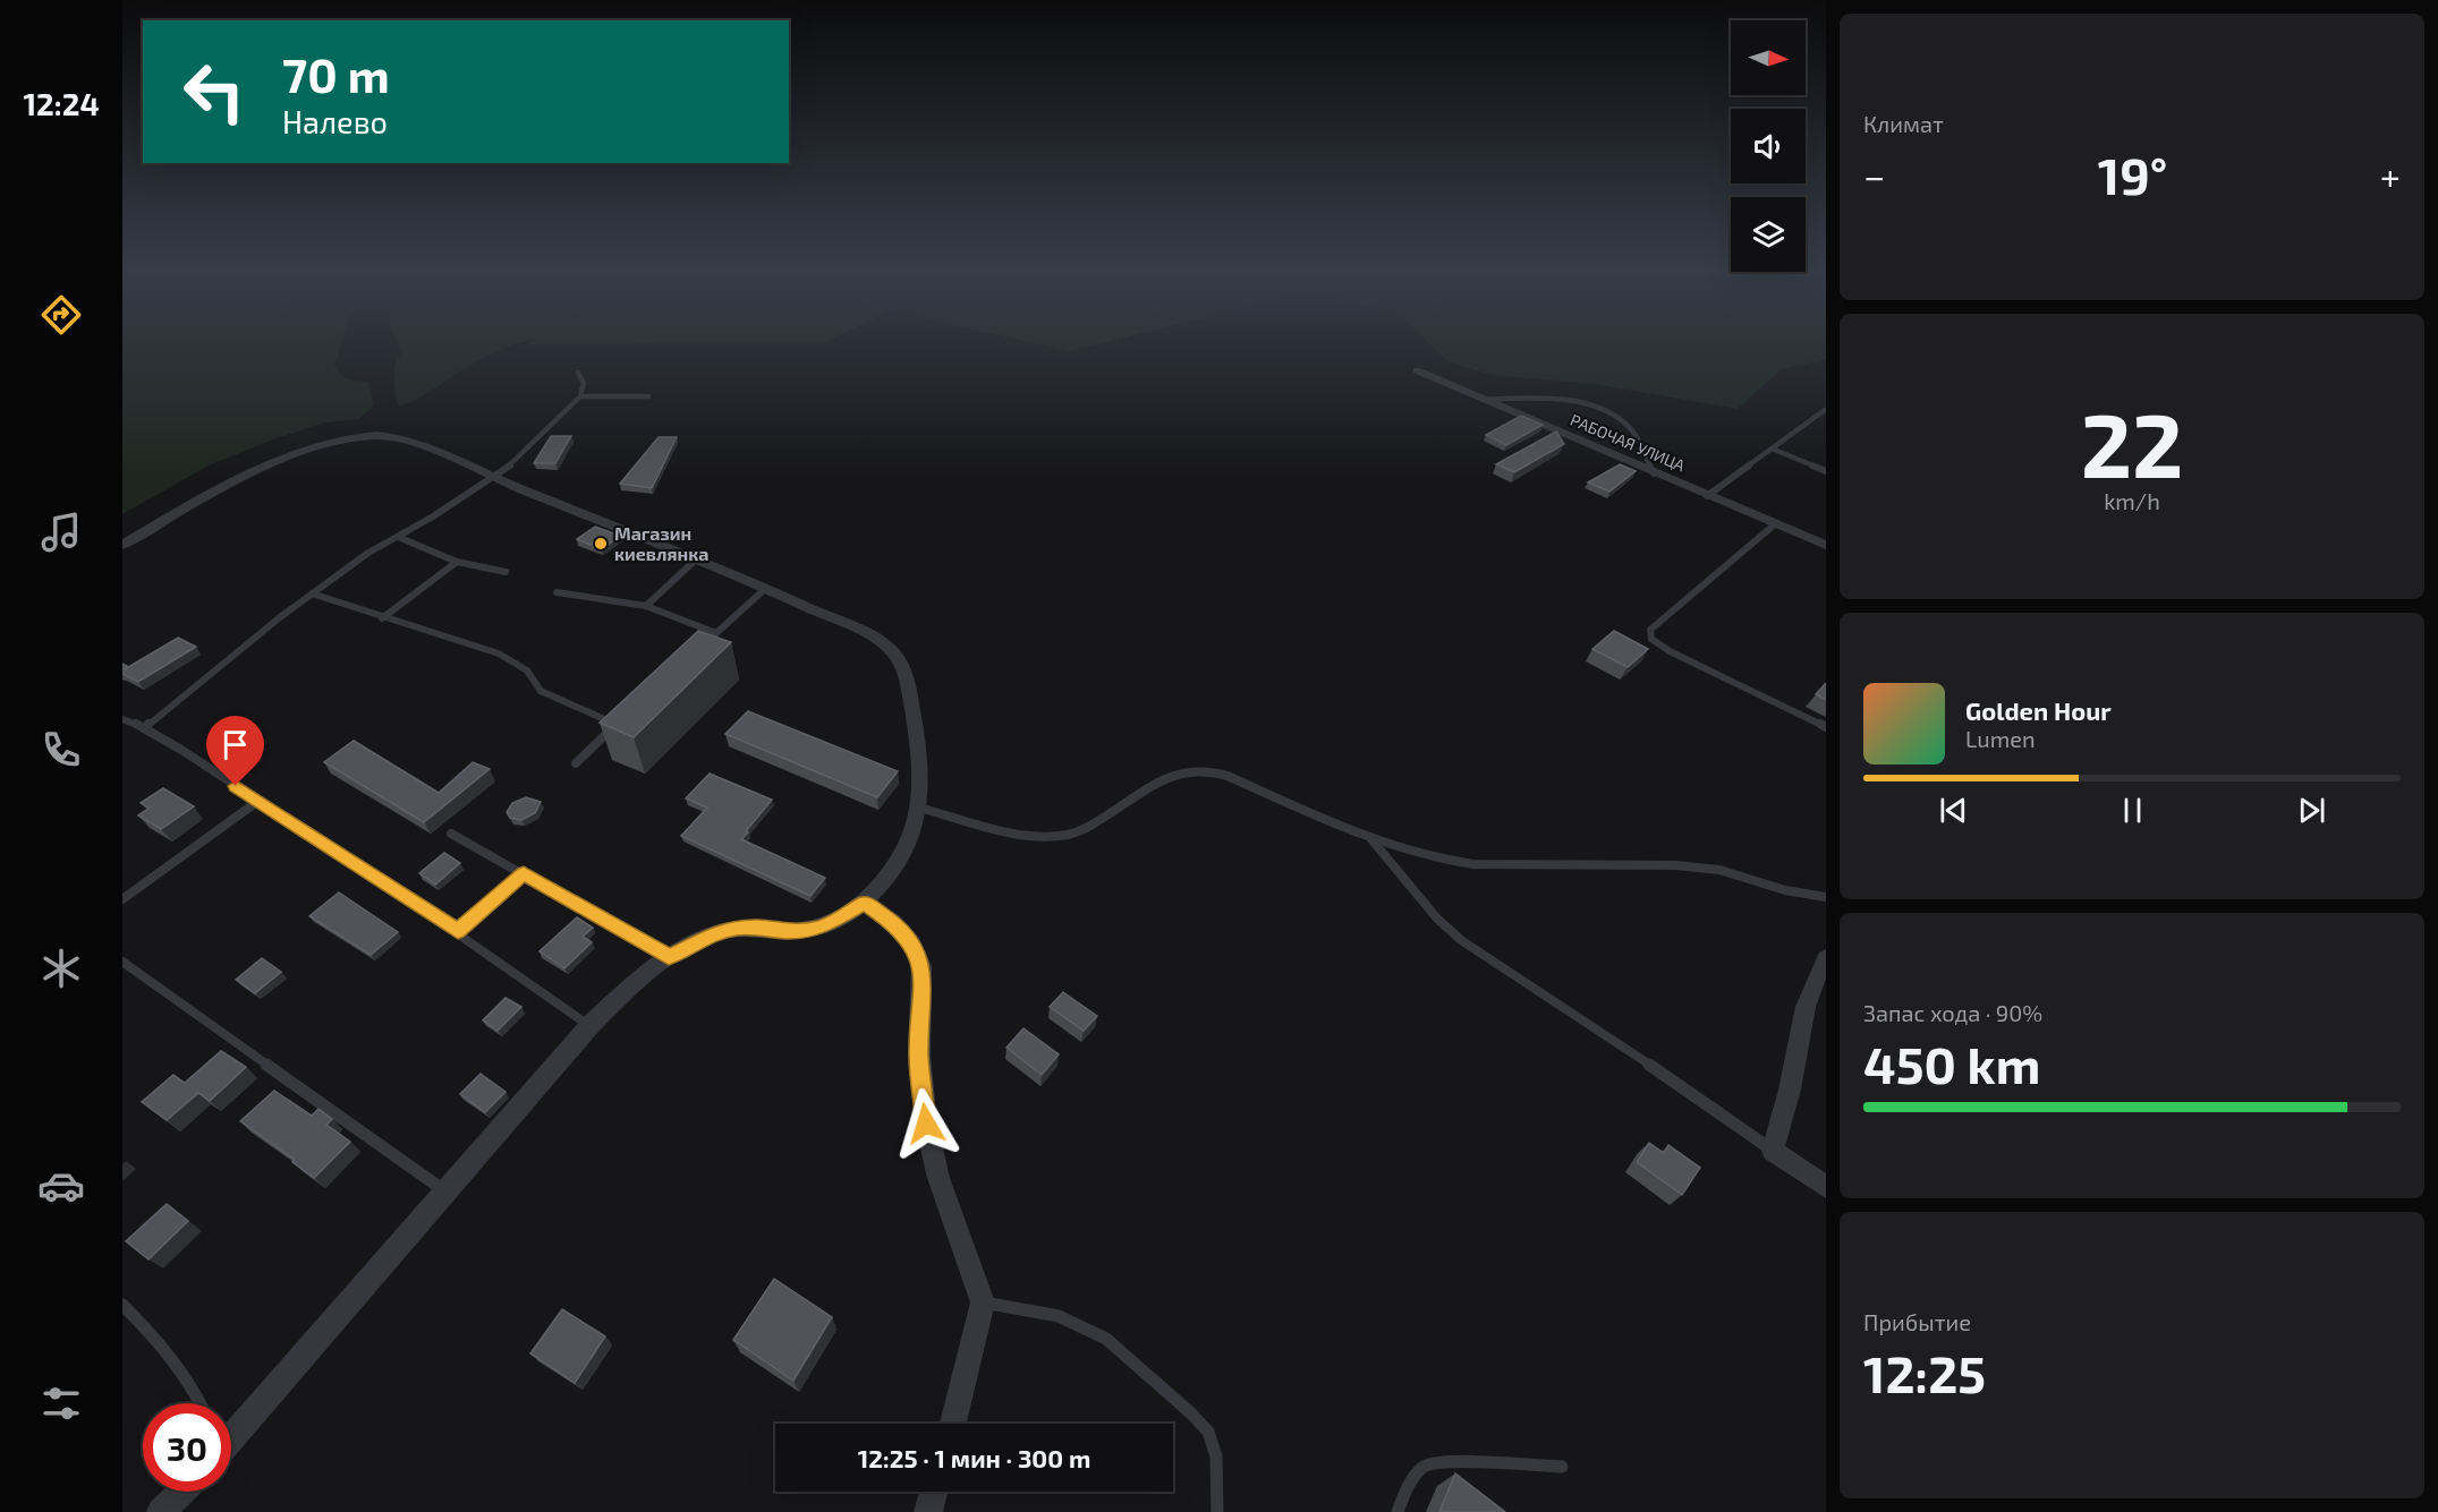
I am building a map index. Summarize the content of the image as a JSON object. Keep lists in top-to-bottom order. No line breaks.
{"streets":{"street":["РАБОЧАЯ УЛИЦА"]},"places":["Магазин киевлянка"],"north":"right","page":{"tabs":"12:24","tile":["Климат",["22","km/h"],["Запас хода · 90%","450 km"],["Прибытие","12:25"]],"turn":["70 m","Налево"],"heat":["−","19°","+"],"song":["Golden Hour","Lumen"],"limit":"30","trip":"12:25 · 1 мин · 300 m"}}
